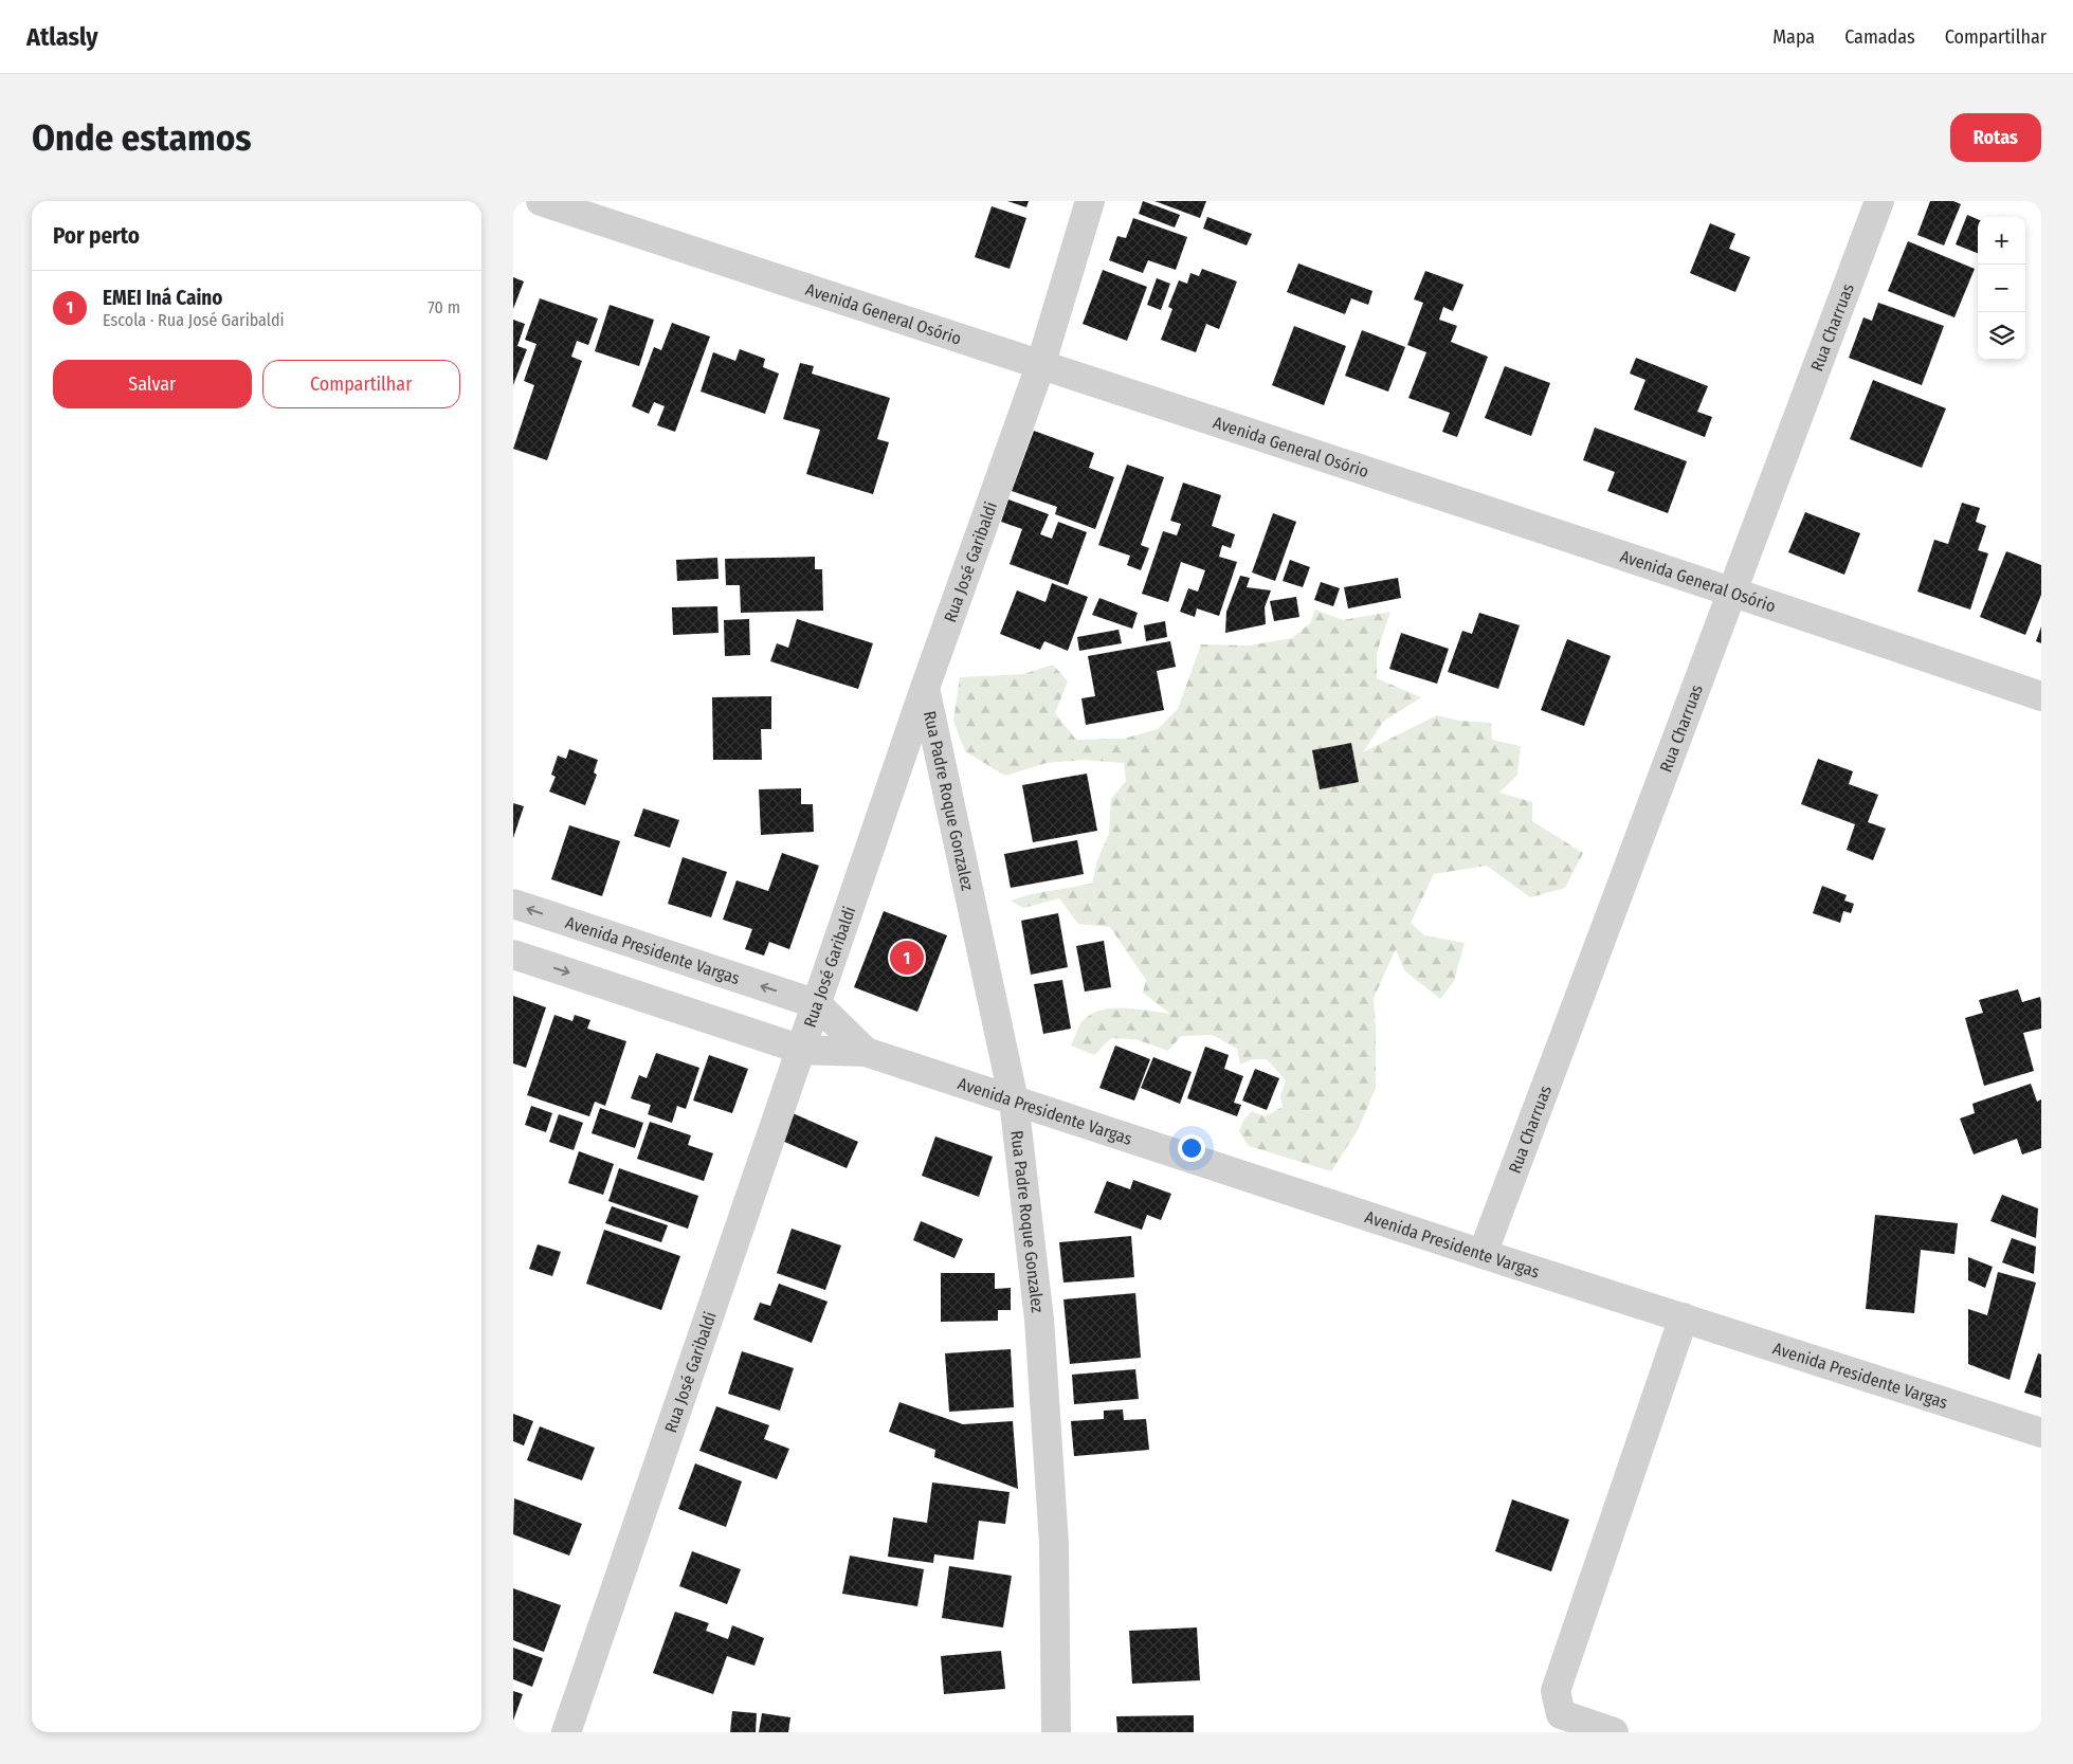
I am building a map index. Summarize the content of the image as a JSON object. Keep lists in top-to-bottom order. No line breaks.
{"streets":{"street":["Avenida General Osório","Rua Charruas","Rua José Garibaldi","Rua Padre Roque Gonzalez","Avenida Presidente Vargas"]},"crossings":[["Avenida General Osório","Rua Charruas"],["Avenida General Osório","Rua José Garibaldi"],["Rua Charruas","Avenida Presidente Vargas"],["Rua José Garibaldi","Rua Padre Roque Gonzalez"],["Rua José Garibaldi","Avenida Presidente Vargas"],["Rua Padre Roque Gonzalez","Avenida Presidente Vargas"]],"page":{"header":"Atlasly","nav":["Mapa","Camadas","Compartilhar"],"buttons":["Rotas",["Salvar","Compartilhar"]],"title":"Onde estamos","heading":"Por perto","map_buttons":["+","−"],"list":[{"mark":"1","name":"EMEI Iná Caino","note":"Escola · Rua José Garibaldi","value":"70 m"}],"pins":"1"}}
